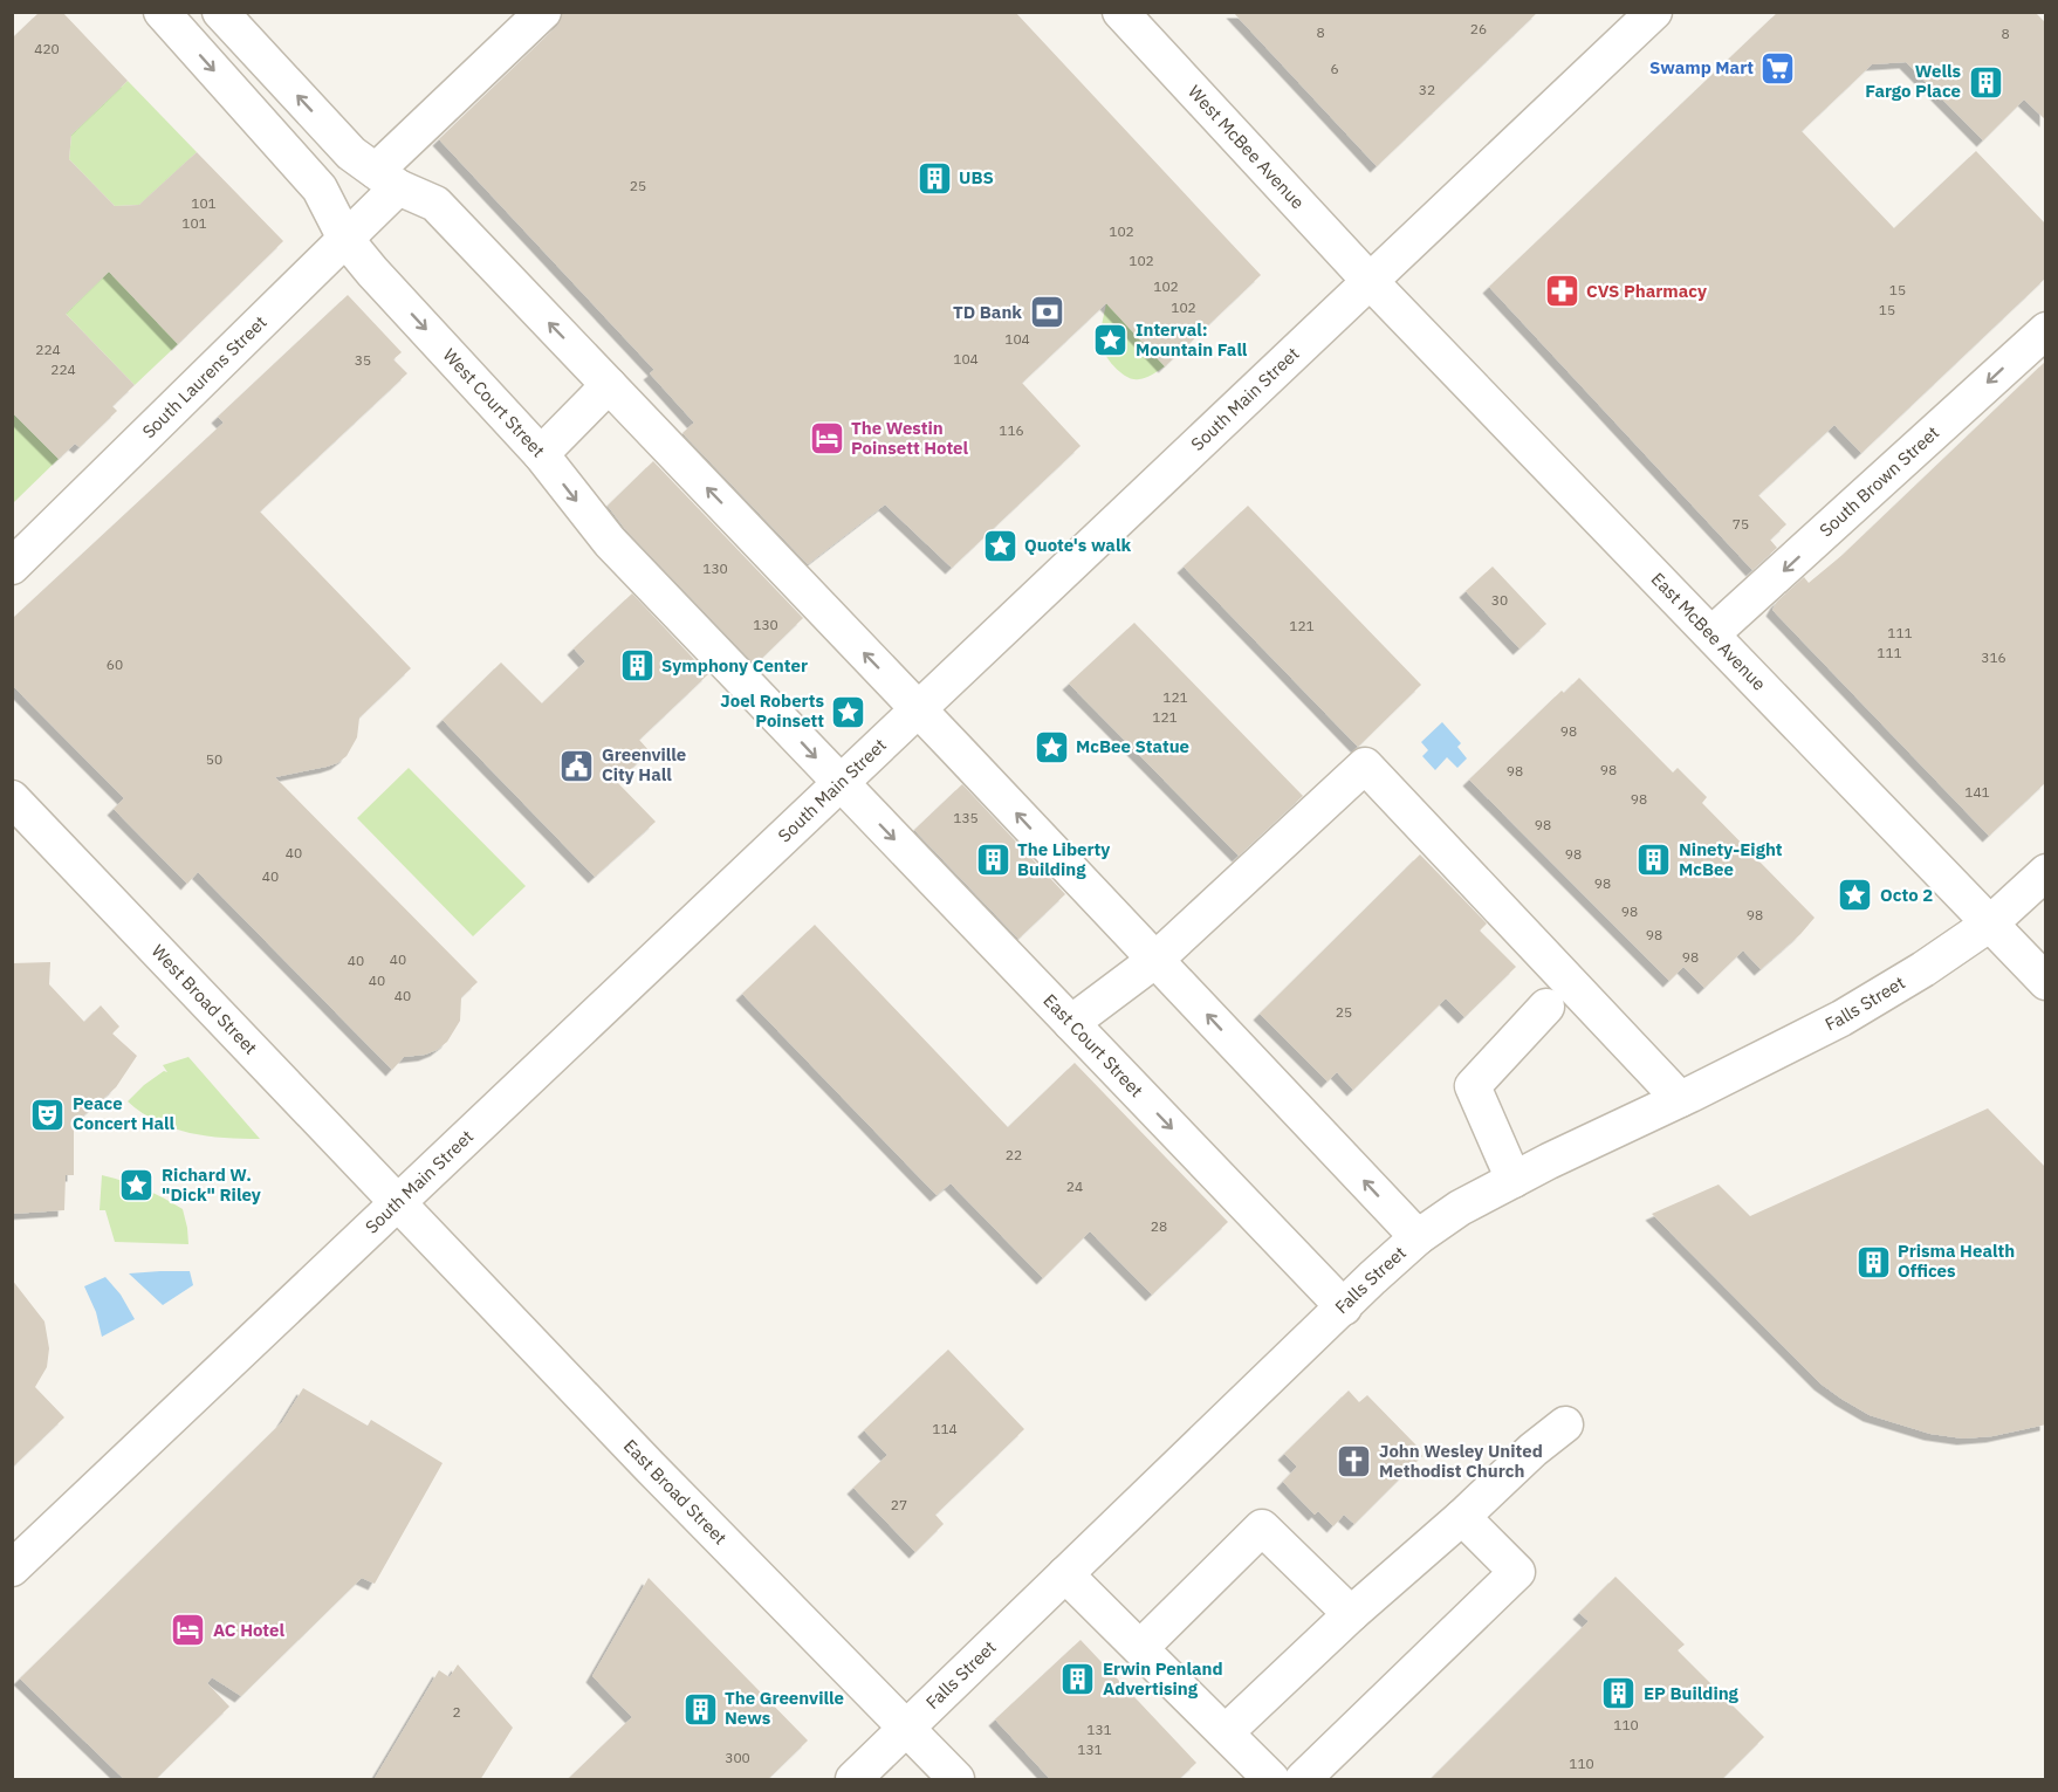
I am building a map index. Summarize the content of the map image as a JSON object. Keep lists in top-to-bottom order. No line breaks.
{"streets":{"street":["West McBee Avenue","South Laurens Street","South Main Street","West Court Street","South Brown Street","East McBee Avenue","West Broad Street","Falls Street","East Court Street","East Broad Street"]},"crossings":[["West McBee Avenue","South Main Street"],["West McBee Avenue","East McBee Avenue"],["South Laurens Street","West Court Street"],["South Main Street","West Court Street"],["South Main Street","East McBee Avenue"],["South Main Street","West Broad Street"],["South Main Street","East Court Street"],["South Main Street","East Broad Street"],["West Court Street","East Court Street"],["South Brown Street","East McBee Avenue"],["East McBee Avenue","Falls Street"],["West Broad Street","East Broad Street"],["Falls Street","East Court Street"],["Falls Street","East Broad Street"]],"one_way":["South Brown Street"],"places":{"supermarket":["Swamp Mart"],"building":["Wells Fargo Place","UBS","Symphony Center","The Liberty Building","Ninety-Eight McBee","Prisma Health Offices","Erwin Penland Advertising","EP Building","The Greenville News"],"pharmacy":["CVS Pharmacy"],"bank":["TD Bank"],"place":["Interval: Mountain Fall","Quote's walk","Joel Roberts Poinsett","McBee Statue","Octo 2","Richard W. \"Dick\" Riley"],"hotel":["The Westin Poinsett Hotel","AC Hotel"],"public building":["Greenville City Hall"],"theatre":["Peace Concert Hall"],"church":["John Wesley United Methodist Church"]},"house_numbers":["26","8","8","420","6","32","25","101","101","102","102","102","15","102","15","104","224","104","35","224","116","75","130","30","130","121","111","111","316","60","121","121","98","50","98","98","141","98","135","98","40","98","40","98","98","98","98","98","40","40","40","40","25","22","24","28","114","27","2","110","131","131","300","110"]}
